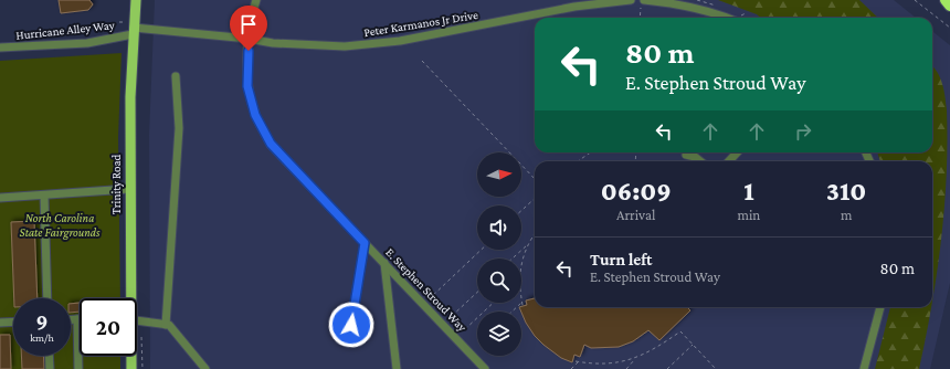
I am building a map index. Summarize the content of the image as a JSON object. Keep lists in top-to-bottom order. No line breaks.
{"streets":{"main road":["Trinity Road"],"street":["Peter Karmanos Jr Drive","Hurricane Alley Way","E. Stephen Stroud Way"]},"crossings":[["Peter Karmanos Jr Drive","Hurricane Alley Way"],["Peter Karmanos Jr Drive","Trinity Road"],["Peter Karmanos Jr Drive","E. Stephen Stroud Way"],["Hurricane Alley Way","Trinity Road"]],"parks":["North Carolina State Fairgrounds"],"north":"right","page":{"turn":["80 m","E. Stephen Stroud Way"],"eta":["06:09","Arrival","1","min","310","m"],"list":[{"name":"Turn left","note":"E. Stephen Stroud Way","value":"80 m"}],"speed":"9 km/h","limit":"20"}}
